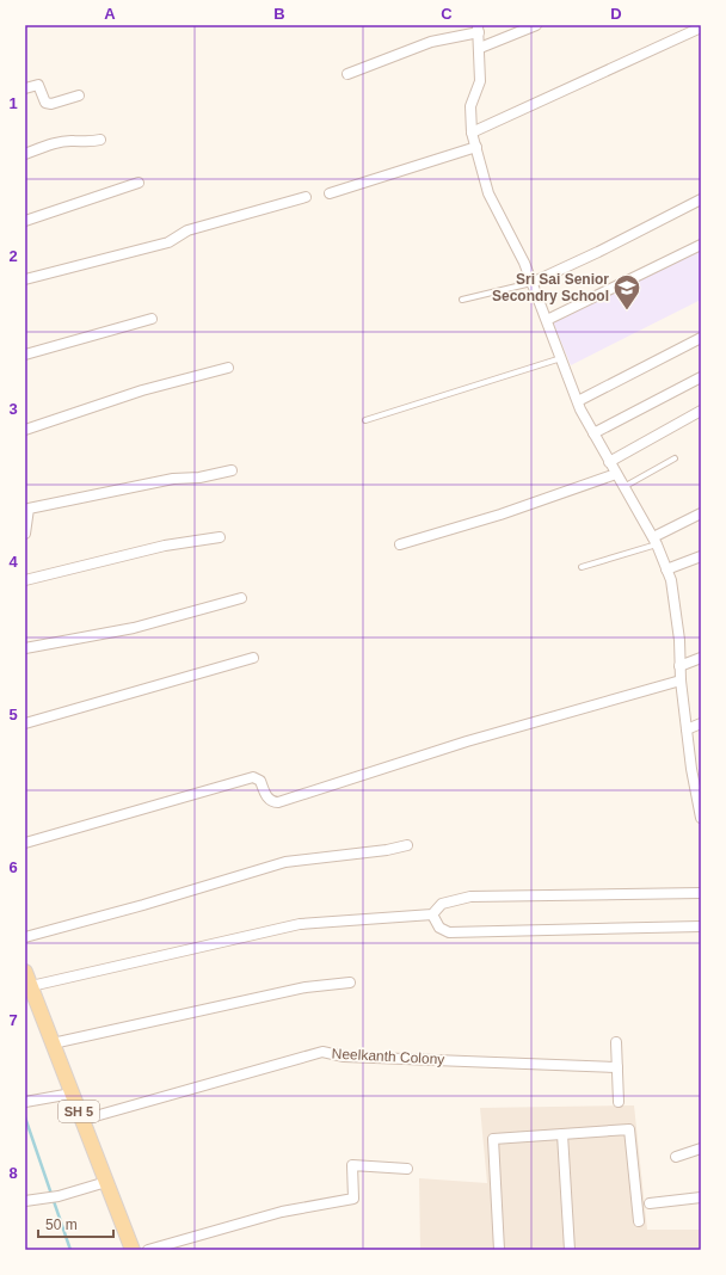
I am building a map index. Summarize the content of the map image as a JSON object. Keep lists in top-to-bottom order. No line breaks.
{"streets":{"main road":["SH 5"],"street":["Neelkanth Colony"]},"crossings":[["Neelkanth Colony","SH 5"]],"places":{"school or university":["Sri Sai Senior Secondry School"]},"scale_bar":"50 m","grid":{"columns":["A","B","C","D"],"rows":["1","2","3","4","5","6","7","8"]}}
